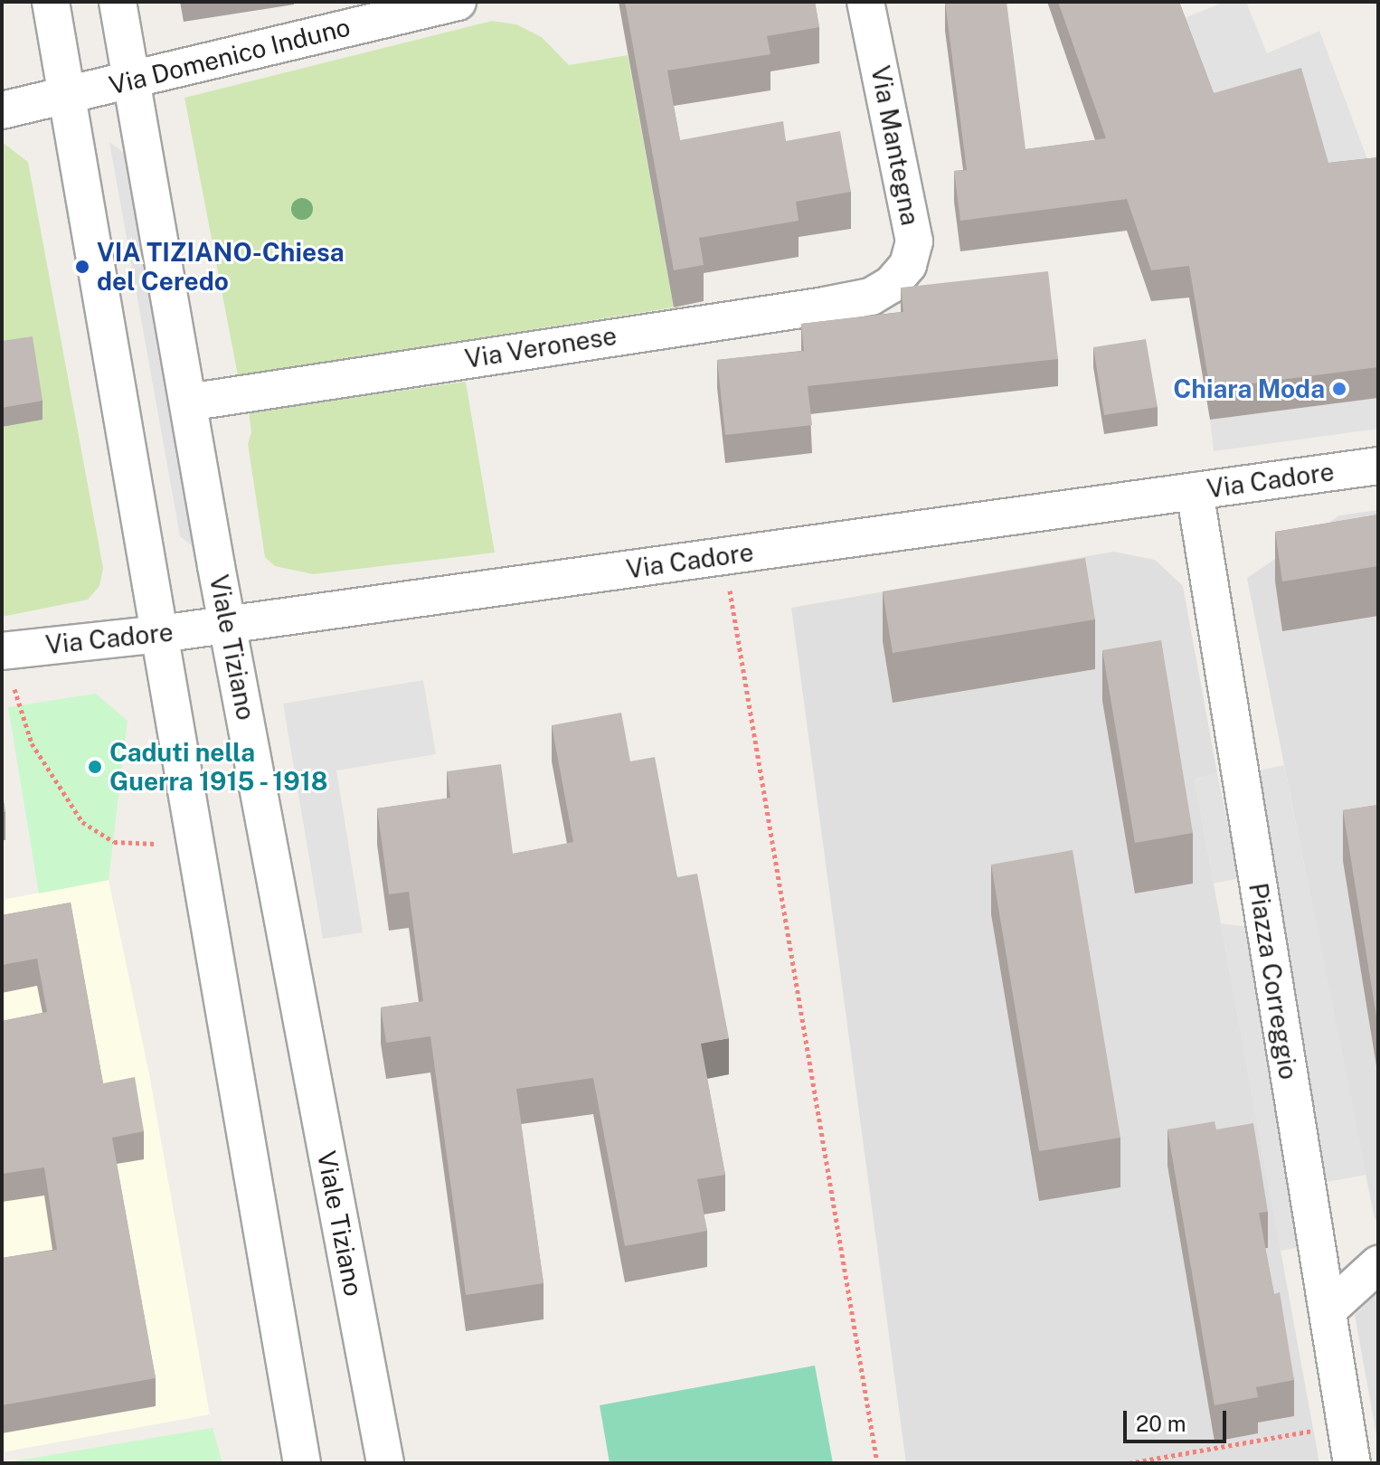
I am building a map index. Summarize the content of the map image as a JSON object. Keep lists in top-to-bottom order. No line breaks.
{"streets":{"street":["Via Domenico Induno","Via Mantegna","Via Veronese","Via Cadore","Viale Tiziano","Piazza Correggio"]},"crossings":[["Via Domenico Induno","Viale Tiziano"],["Via Mantegna","Via Veronese"],["Via Veronese","Viale Tiziano"],["Via Cadore","Viale Tiziano"],["Via Cadore","Piazza Correggio"]],"places":["VIA TIZIANO-Chiesa del Ceredo","Chiara Moda","Caduti nella Guerra 1915 - 1918"],"scale_bar":"20 m"}
